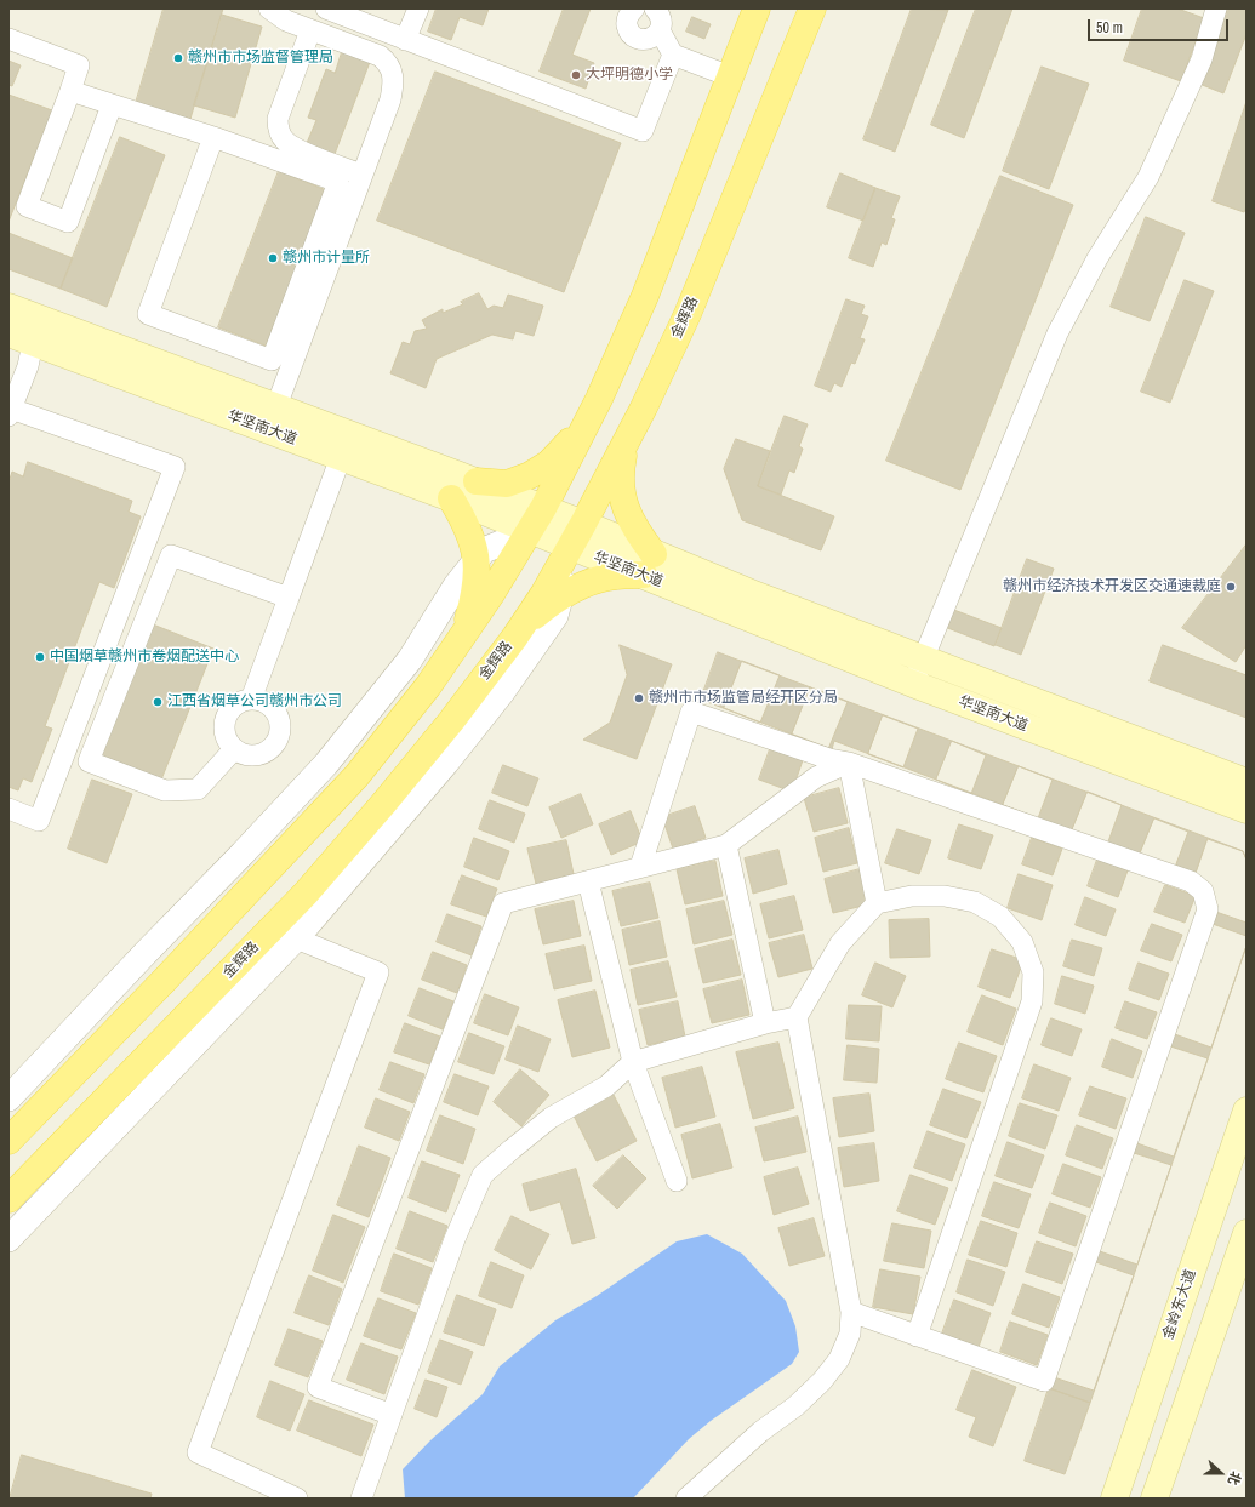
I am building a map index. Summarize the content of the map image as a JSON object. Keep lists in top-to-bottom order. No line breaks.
{"streets":{"main road":["金辉路","华坚南大道","金岭东大道"]},"crossings":[["金辉路","华坚南大道"]],"places":["赣州市市场监督管理局","大坪明德小学","赣州市计量所","赣州市经济技术开发区交通速裁庭","中国烟草赣州市卷烟配送中心","赣州市市场监管局经开区分局","江西省烟草公司赣州市公司"],"scale_bar":"50 m","north":"right"}
